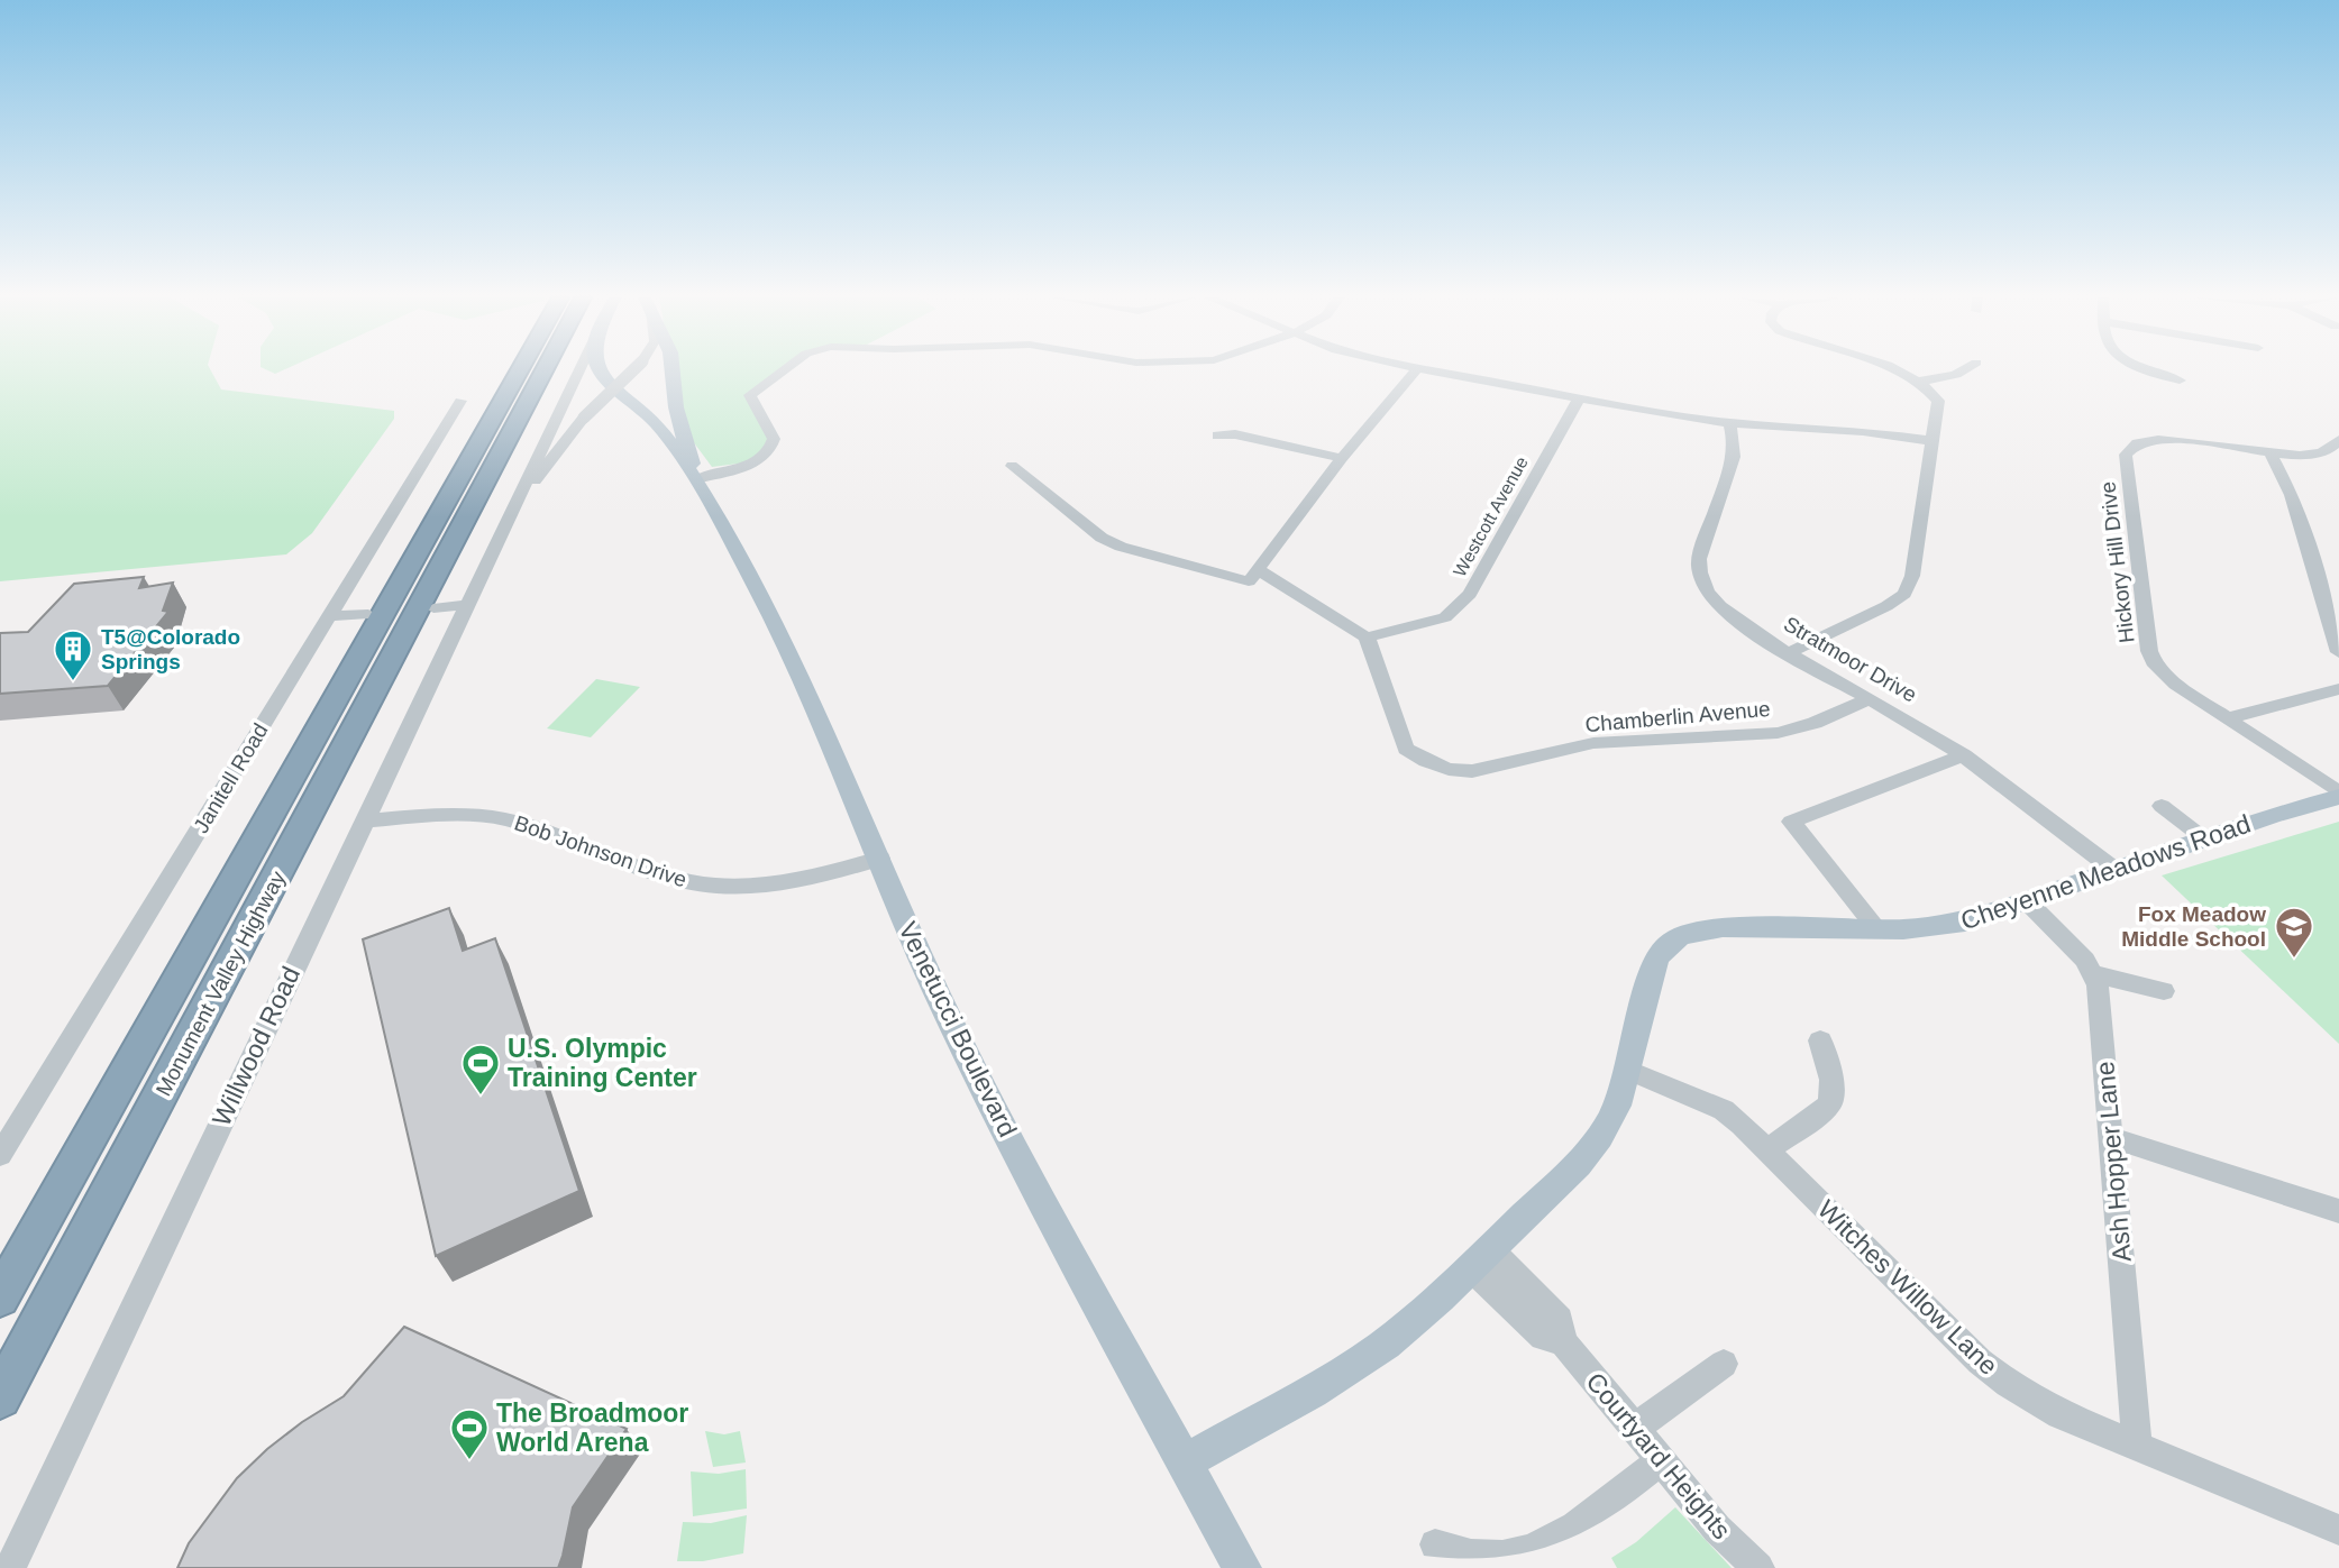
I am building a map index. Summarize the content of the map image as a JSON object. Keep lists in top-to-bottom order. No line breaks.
{"streets":{"highway":["Monument Valley Highway"],"main road":["Cheyenne Meadows Road","Venetucci Boulevard"],"street":["Westcott Avenue","Hickory Hill Drive","Stratmoor Drive","Chamberlin Avenue","Janitell Road","Bob Johnson Drive","Willwood Road","Ash Hopper Lane","Witches Willow Lane","Courtyard Heights"]},"crossings":[["Westcott Avenue","Chamberlin Avenue"],["Hickory Hill Drive","Cheyenne Meadows Road"],["Stratmoor Drive","Chamberlin Avenue"],["Stratmoor Drive","Cheyenne Meadows Road"],["Bob Johnson Drive","Venetucci Boulevard"],["Bob Johnson Drive","Willwood Road"],["Cheyenne Meadows Road","Venetucci Boulevard"],["Cheyenne Meadows Road","Ash Hopper Lane"],["Cheyenne Meadows Road","Witches Willow Lane"],["Cheyenne Meadows Road","Courtyard Heights"],["Ash Hopper Lane","Witches Willow Lane"]],"places":{"building":["T5@Colorado Springs"],"school or university":["Fox Meadow Middle School"],"sports":["U.S. Olympic Training Center","The Broadmoor World Arena"]}}
